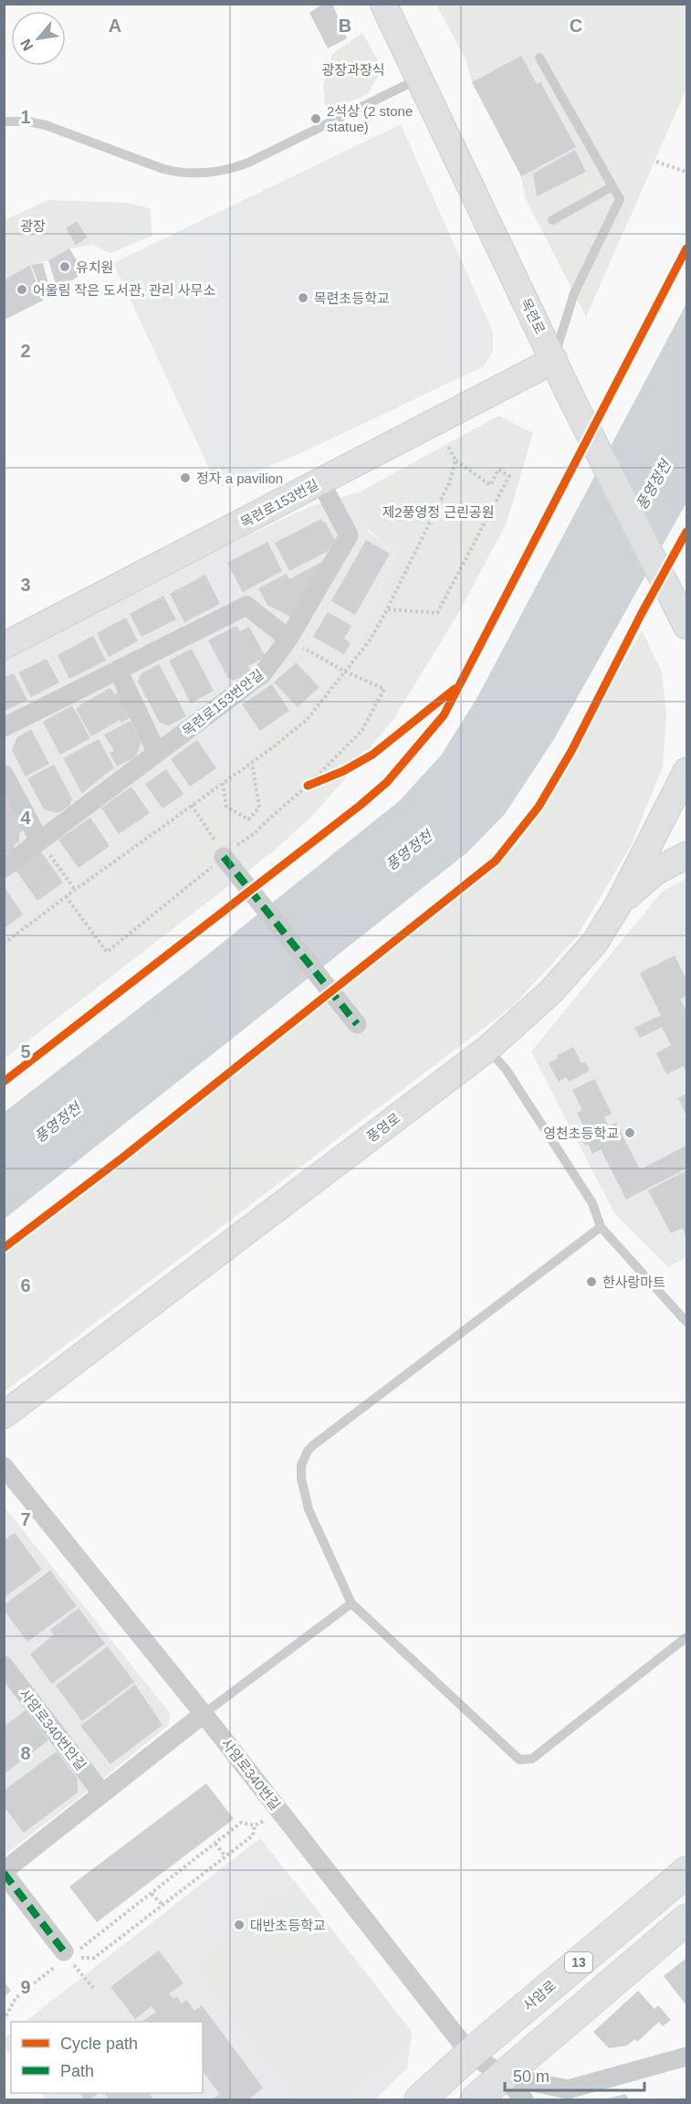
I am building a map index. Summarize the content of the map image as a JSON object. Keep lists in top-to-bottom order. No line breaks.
{"streets":{"main road":["목련로","목련로153번길","풍영로","13","사암로"],"street":["목련로153번안길","사암로340번안길","사암로340번길"]},"crossings":[["목련로","목련로153번길"],["목련로153번길","목련로153번안길"],["사암로340번길","사암로"]],"water":["풍영정천"],"parks":["광장과장식","광장","제2풍영정 근린공원"],"places":["2석상 (2 stone statue)","유치원","어울림 작은 도서관, 관리 사무소","목련초등학교","정자 a pavilion","영천초등학교","한사랑마트","대반초등학교"],"legend":["Cycle path","Path"],"scale_bar":"50 m","north":"bottom left","grid":{"columns":["A","B","C"],"rows":["1","2","3","4","5","6","7","8","9"]}}
